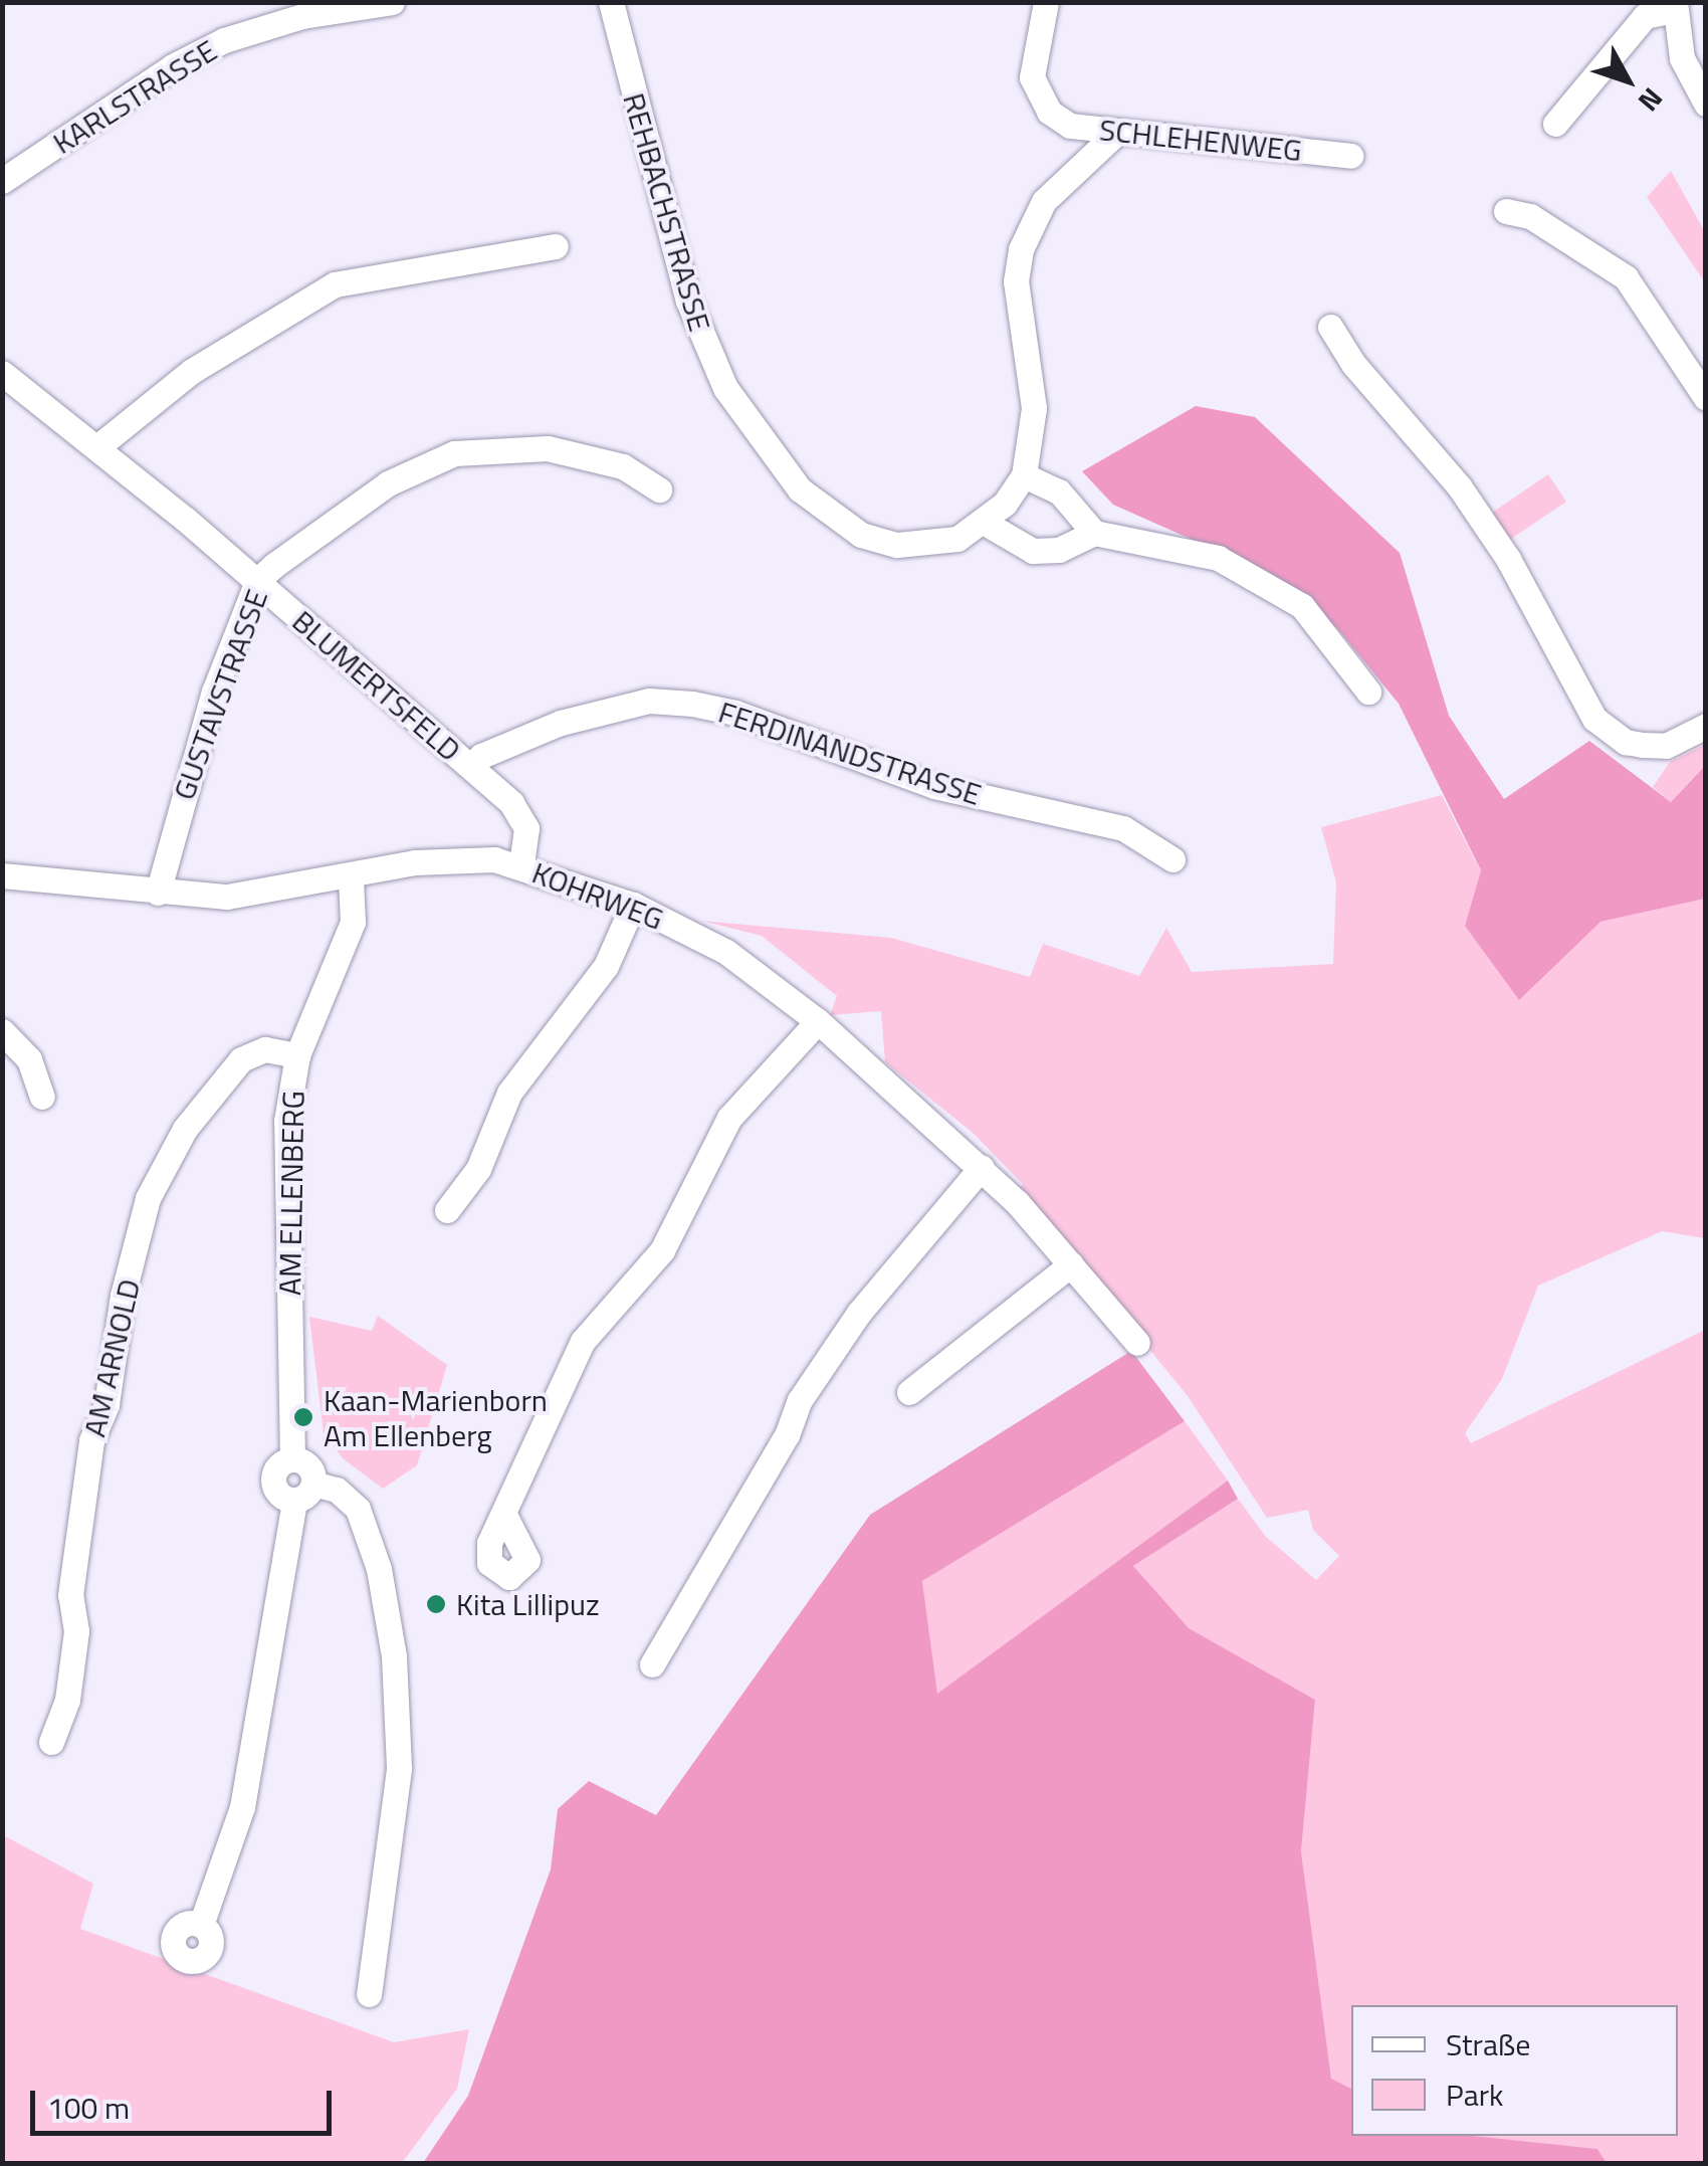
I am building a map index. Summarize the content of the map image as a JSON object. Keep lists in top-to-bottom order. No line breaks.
{"streets":{"street":["KARLSTRASSE","SCHLEHENWEG","REHBACHSTRASSE","BLUMERTSFELD","GUSTAVSTRASSE","FERDINANDSTRASSE","KOHRWEG","AM ELLENBERG","AM ARNOLD"]},"crossings":[["BLUMERTSFELD","GUSTAVSTRASSE"],["BLUMERTSFELD","FERDINANDSTRASSE"],["BLUMERTSFELD","KOHRWEG"],["GUSTAVSTRASSE","KOHRWEG"],["KOHRWEG","AM ELLENBERG"],["AM ELLENBERG","AM ARNOLD"]],"places":["Kaan-Marienborn Am Ellenberg","Kita Lillipuz"],"legend":["Straße","Park"],"scale_bar":"100 m","north":"bottom right"}
